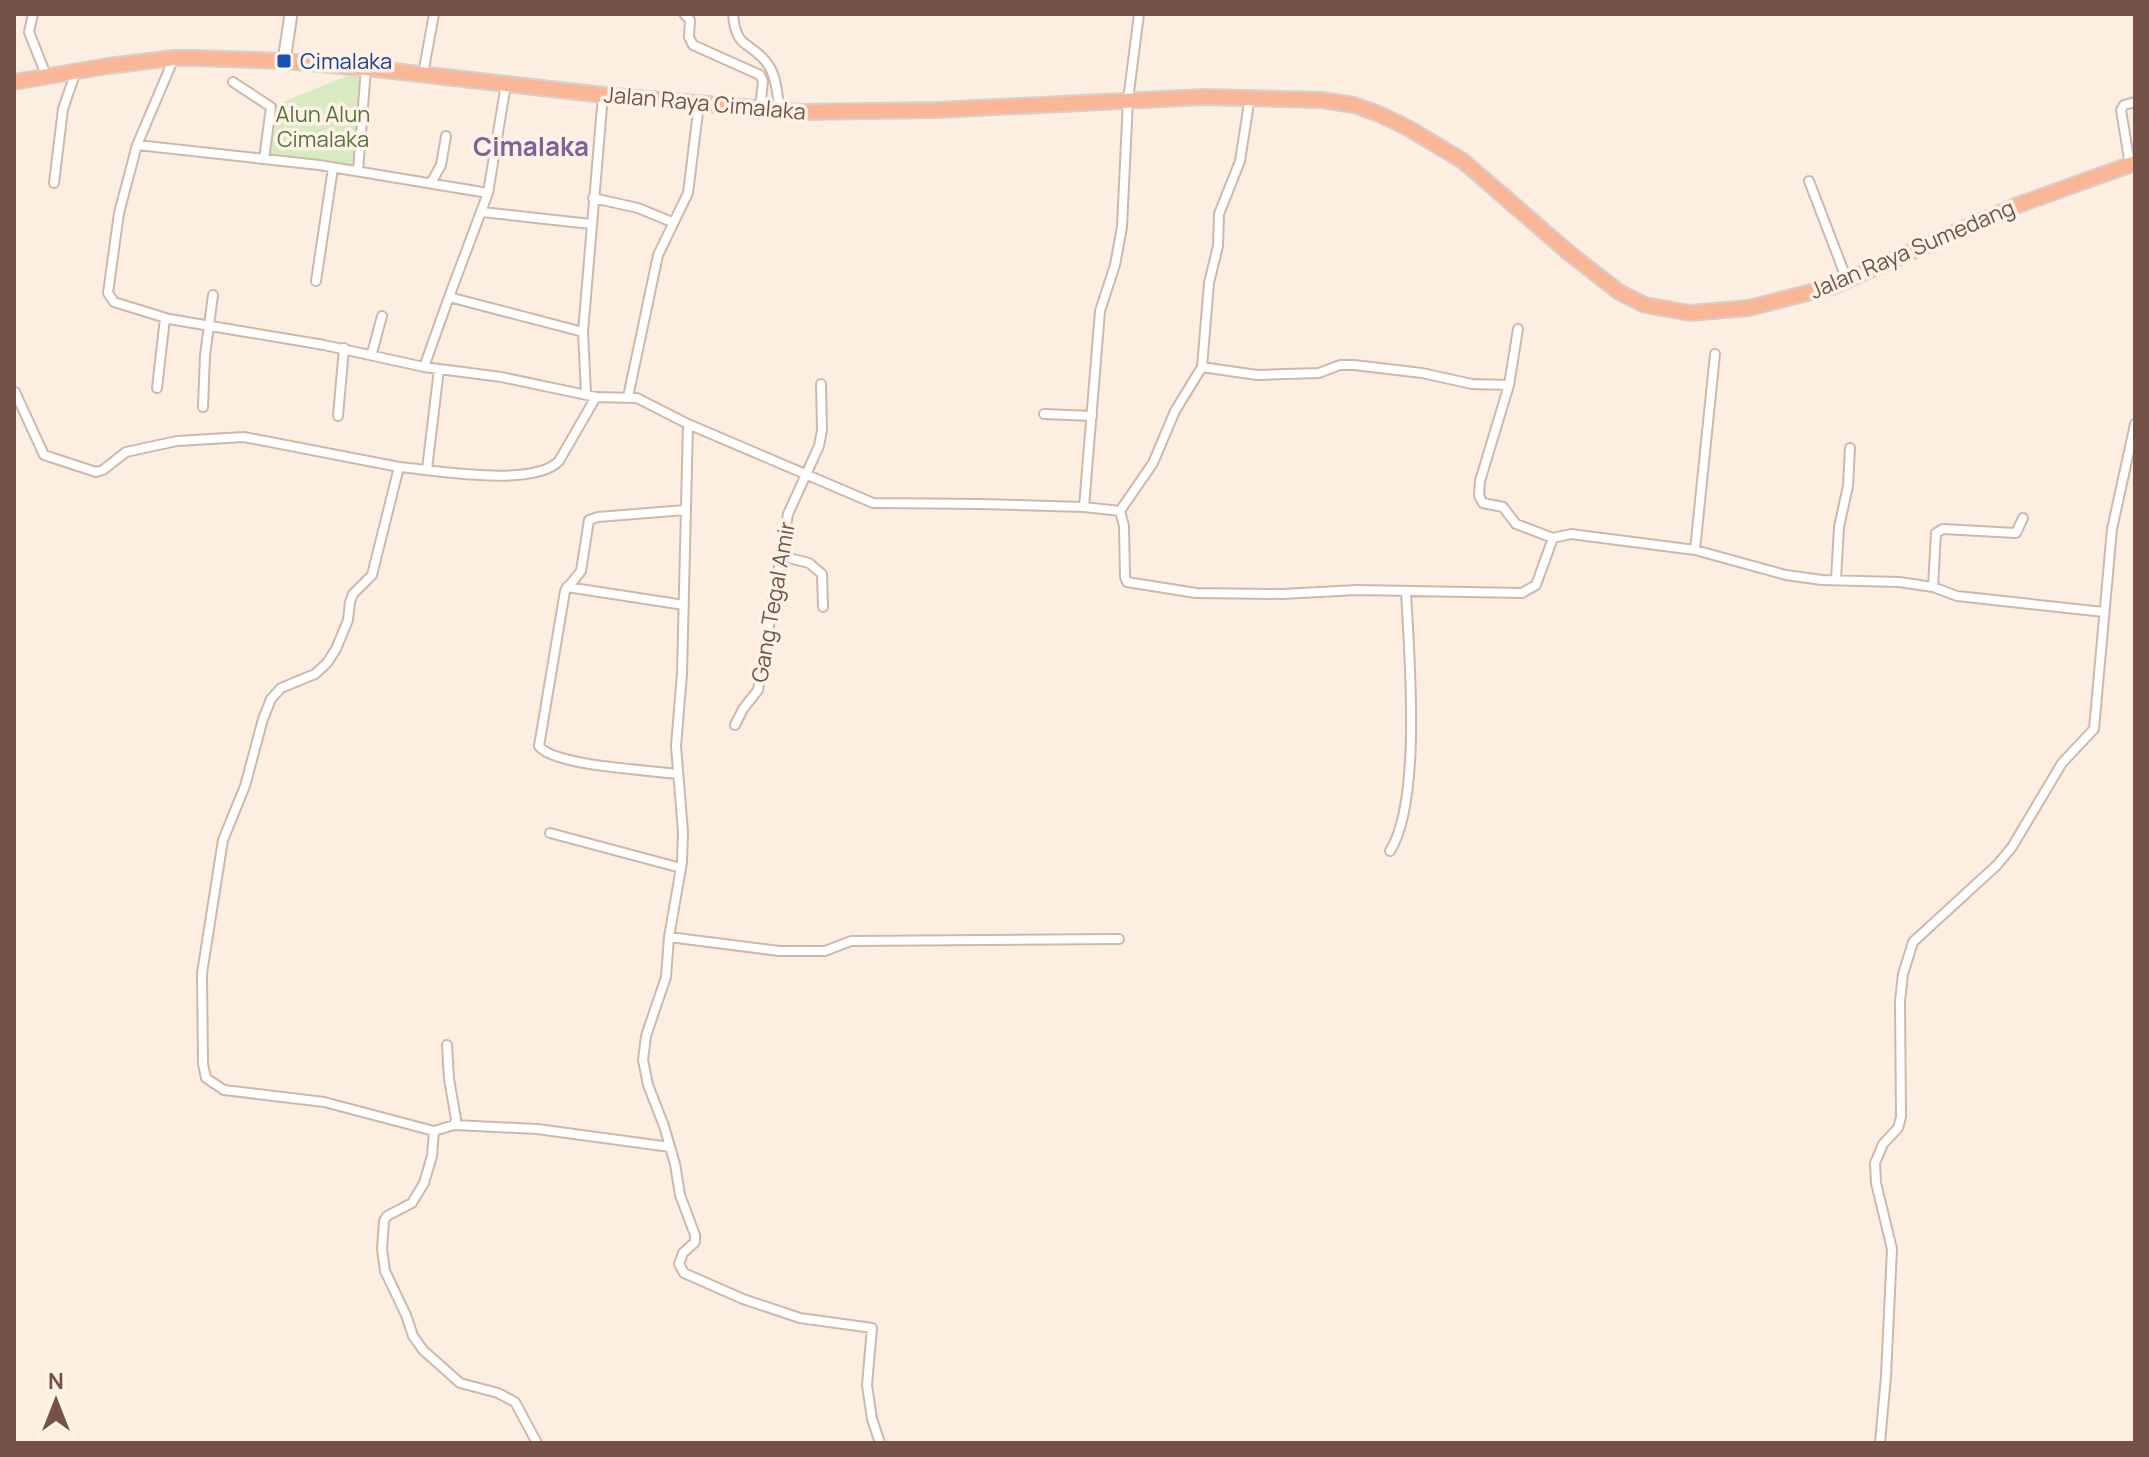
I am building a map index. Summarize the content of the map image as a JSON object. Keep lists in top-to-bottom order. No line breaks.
{"streets":{"highway":["Jalan Raya Cimalaka","Jalan Raya Sumedang"],"street":["Gang Tegal Amir"]},"crossings":[["Jalan Raya Cimalaka","Jalan Raya Sumedang"]],"districts":["Cimalaka"],"parks":["Alun Alun Cimalaka"],"places":{"transit":["Cimalaka"]},"north":"top"}
